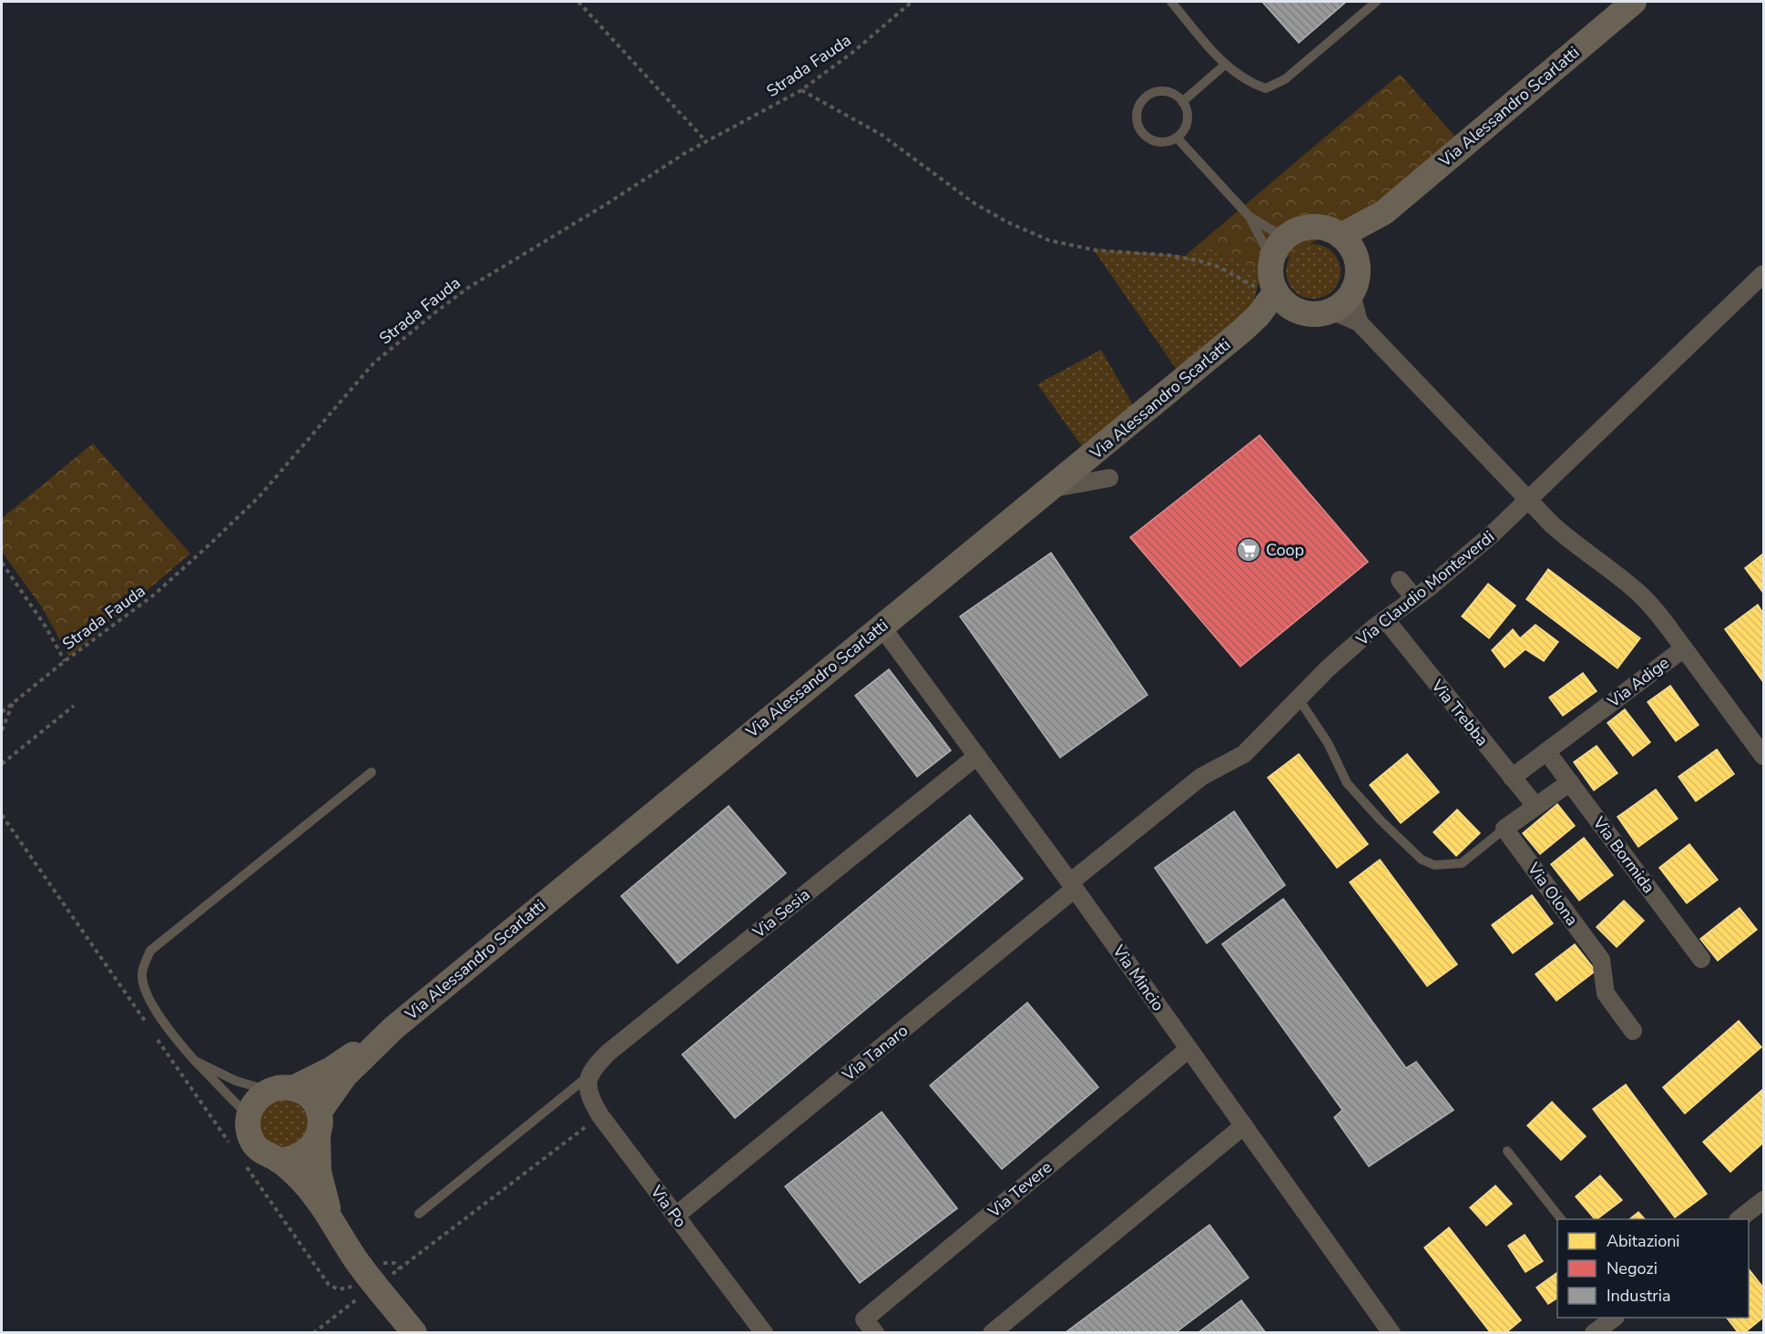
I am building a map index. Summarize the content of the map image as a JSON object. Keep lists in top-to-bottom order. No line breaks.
{"streets":{"street":["Via Alessandro Scarlatti","Via Claudio Monteverdi","Via Adige","Via Trebba","Via Bormida","Via Olona","Via Sesia","Via Mincio","Via Tanaro","Via Tevere","Via Po"],"path":["Strada Fauda"]},"crossings":[["Via Alessandro Scarlatti","Via Mincio"],["Via Claudio Monteverdi","Via Trebba"],["Via Claudio Monteverdi","Via Mincio"],["Via Claudio Monteverdi","Via Tanaro"],["Via Adige","Via Trebba"],["Via Adige","Via Bormida"],["Via Sesia","Via Mincio"],["Via Sesia","Via Po"],["Via Mincio","Via Tanaro"],["Via Mincio","Via Tevere"],["Via Tanaro","Via Po"]],"places":{"supermarket":["Coop"]},"legend":["Abitazioni","Negozi","Industria"]}
